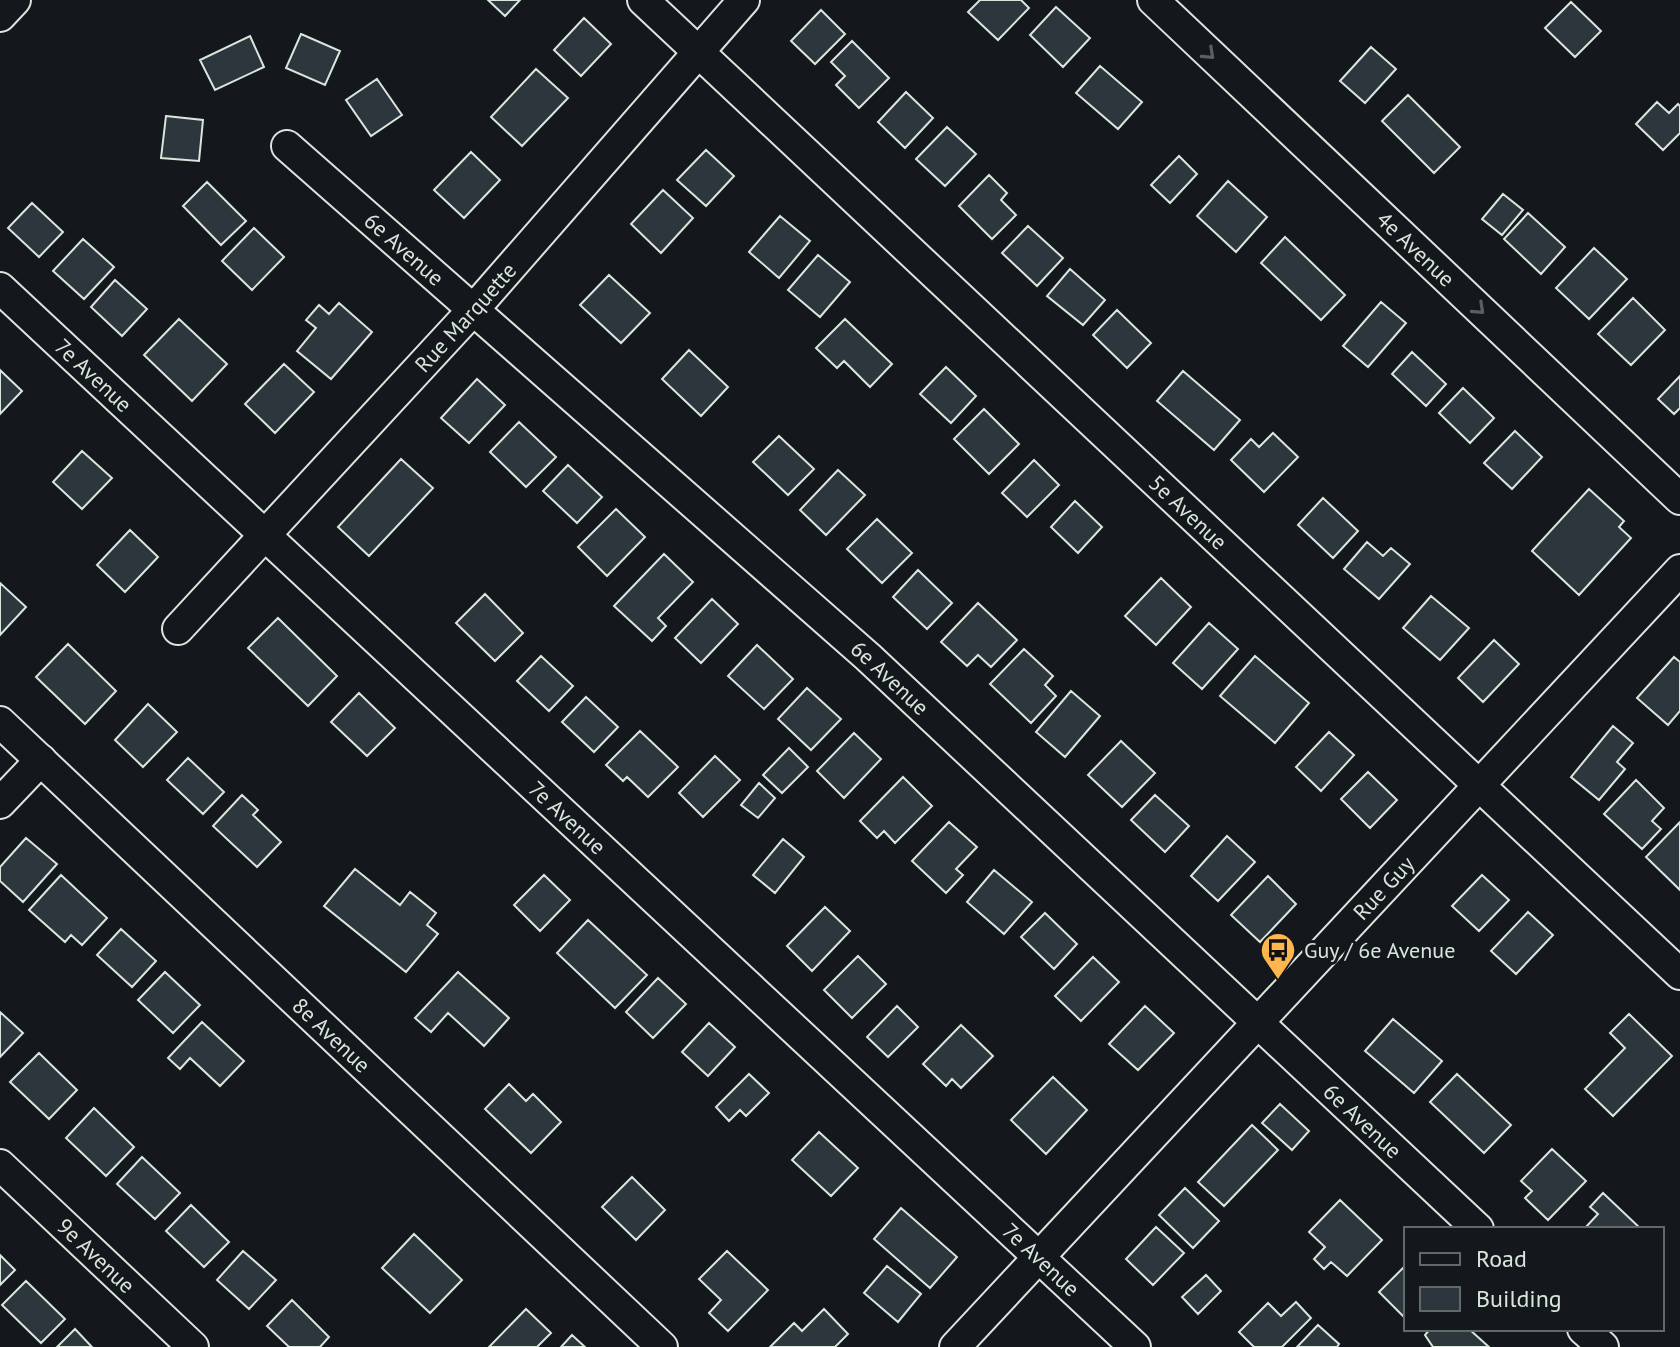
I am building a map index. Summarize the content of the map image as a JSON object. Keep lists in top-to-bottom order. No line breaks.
{"streets":{"street":["6e Avenue","4e Avenue","Rue Marquette","7e Avenue","5e Avenue","Rue Guy","8e Avenue","9e Avenue"]},"crossings":[["6e Avenue","Rue Marquette"],["6e Avenue","Rue Guy"],["Rue Marquette","7e Avenue"],["Rue Marquette","5e Avenue"],["7e Avenue","Rue Guy"],["5e Avenue","Rue Guy"]],"one_way":["4e Avenue"],"places":{"bus stop":["Guy / 6e Avenue"]},"legend":["Road","Building"]}
